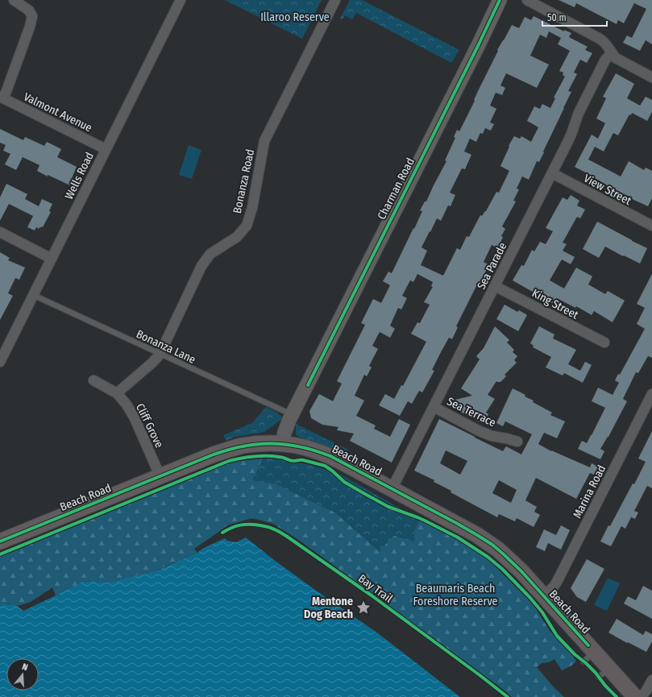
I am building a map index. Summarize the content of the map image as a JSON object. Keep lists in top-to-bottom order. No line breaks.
{"streets":{"main road":["Charman Road","Beach Road"],"street":["Valmont Avenue","Wells Road","Bonanza Road","View Street","Sea Parade","King Street","Sea Terrace","Cliff Grove","Marina Road"],"lane":["Bonanza Lane"],"cycle path":["Bay Trail"]},"crossings":[["Valmont Avenue","Wells Road"],["Wells Road","Bonanza Lane"],["Bonanza Road","Bonanza Lane"],["Bonanza Road","Cliff Grove"],["Charman Road","Bonanza Lane"],["Charman Road","Beach Road"],["View Street","Sea Parade"],["Sea Parade","King Street"],["Sea Parade","Sea Terrace"],["Sea Parade","Beach Road"],["Cliff Grove","Beach Road"],["Beach Road","Marina Road"]],"parks":["Illaroo Reserve","Beaumaris Beach Foreshore Reserve"],"places":{"place":["Mentone Dog Beach"]},"scale_bar":"50 m","north":"top"}
